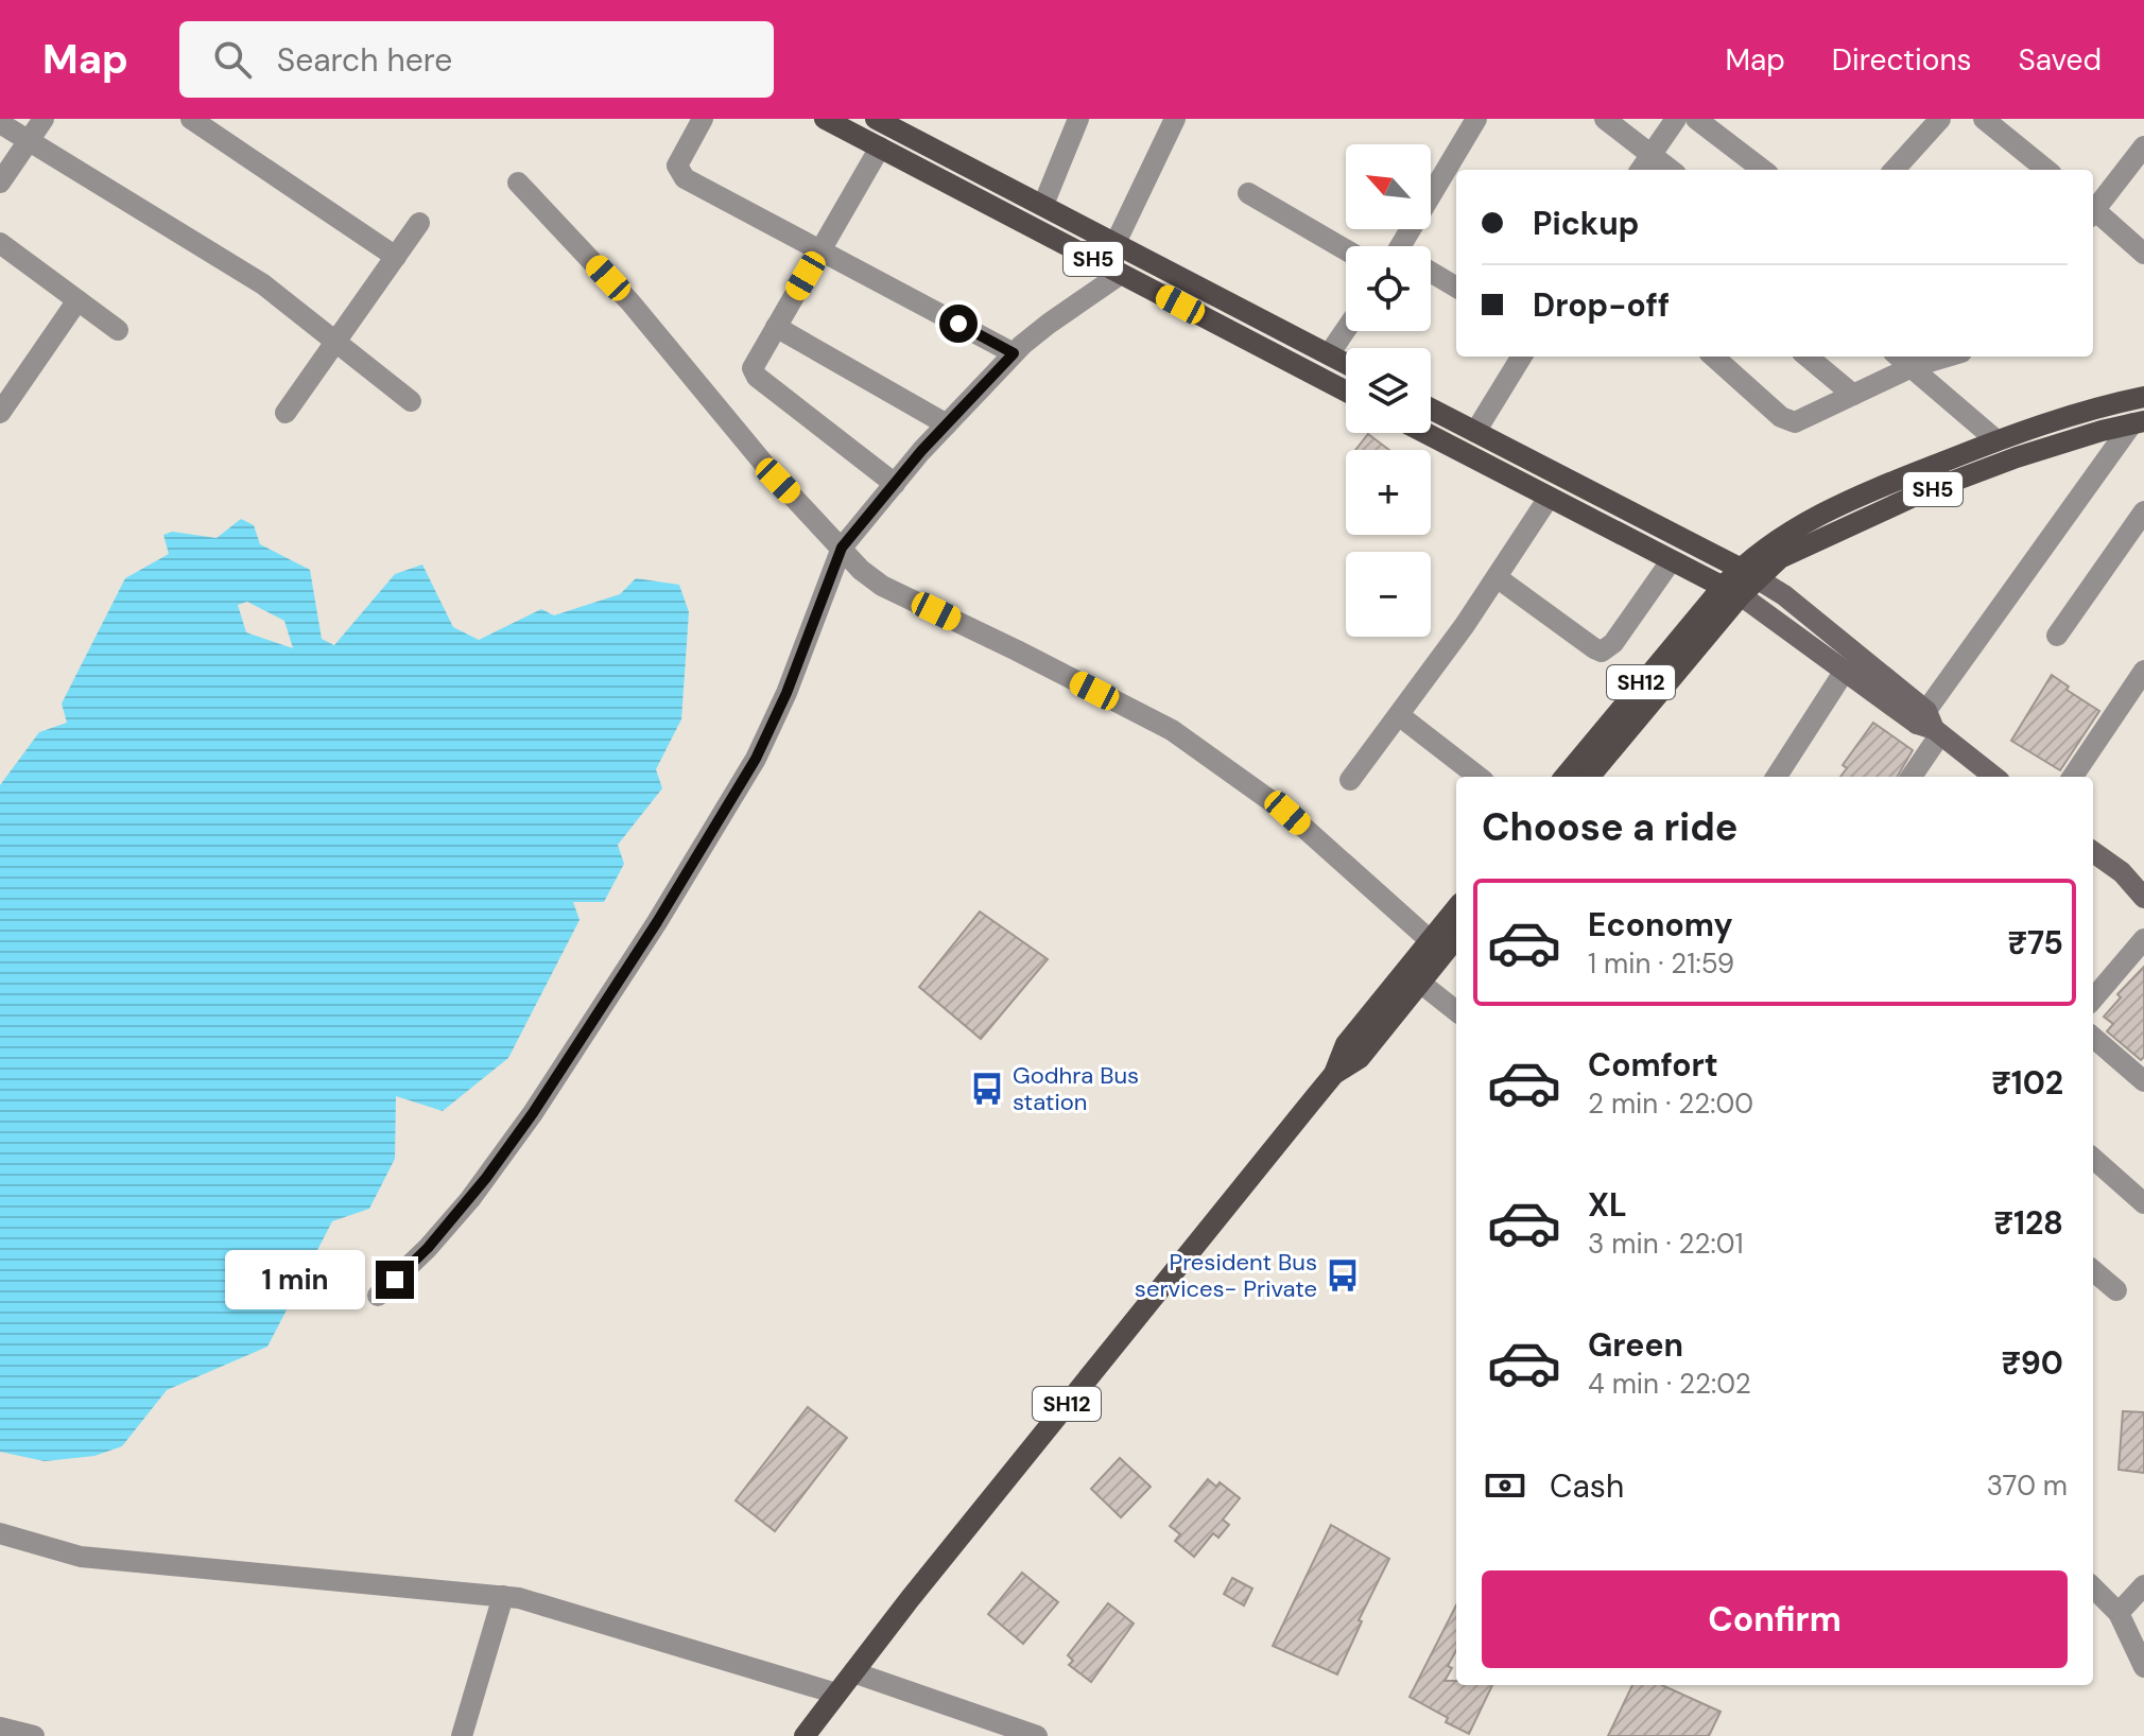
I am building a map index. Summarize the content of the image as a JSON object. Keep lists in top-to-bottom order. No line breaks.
{"streets":{"main road":["SH5","SH12"]},"crossings":[["SH5","SH12"]],"places":{"bus stop":["Godhra Bus station","President Bus services- Private"]},"north":"top left","page":{"header":"Map","search":"Search here","nav":["Map","Directions","Saved"],"map_buttons":["+","−"],"banner":["Pickup","Drop-off"],"heading":"Choose a ride","list":[{"name":"Economy","note":"1 min · 21:59","value":"₹75"},{"name":"Comfort","note":"2 min · 22:00","value":"₹102"},{"name":"XL","note":"3 min · 22:01","value":"₹128"},{"name":"Green","note":"4 min · 22:02","value":"₹90"}],"bubble":"1 min","pay":["Cash","370 m"],"buttons":"Confirm"}}
